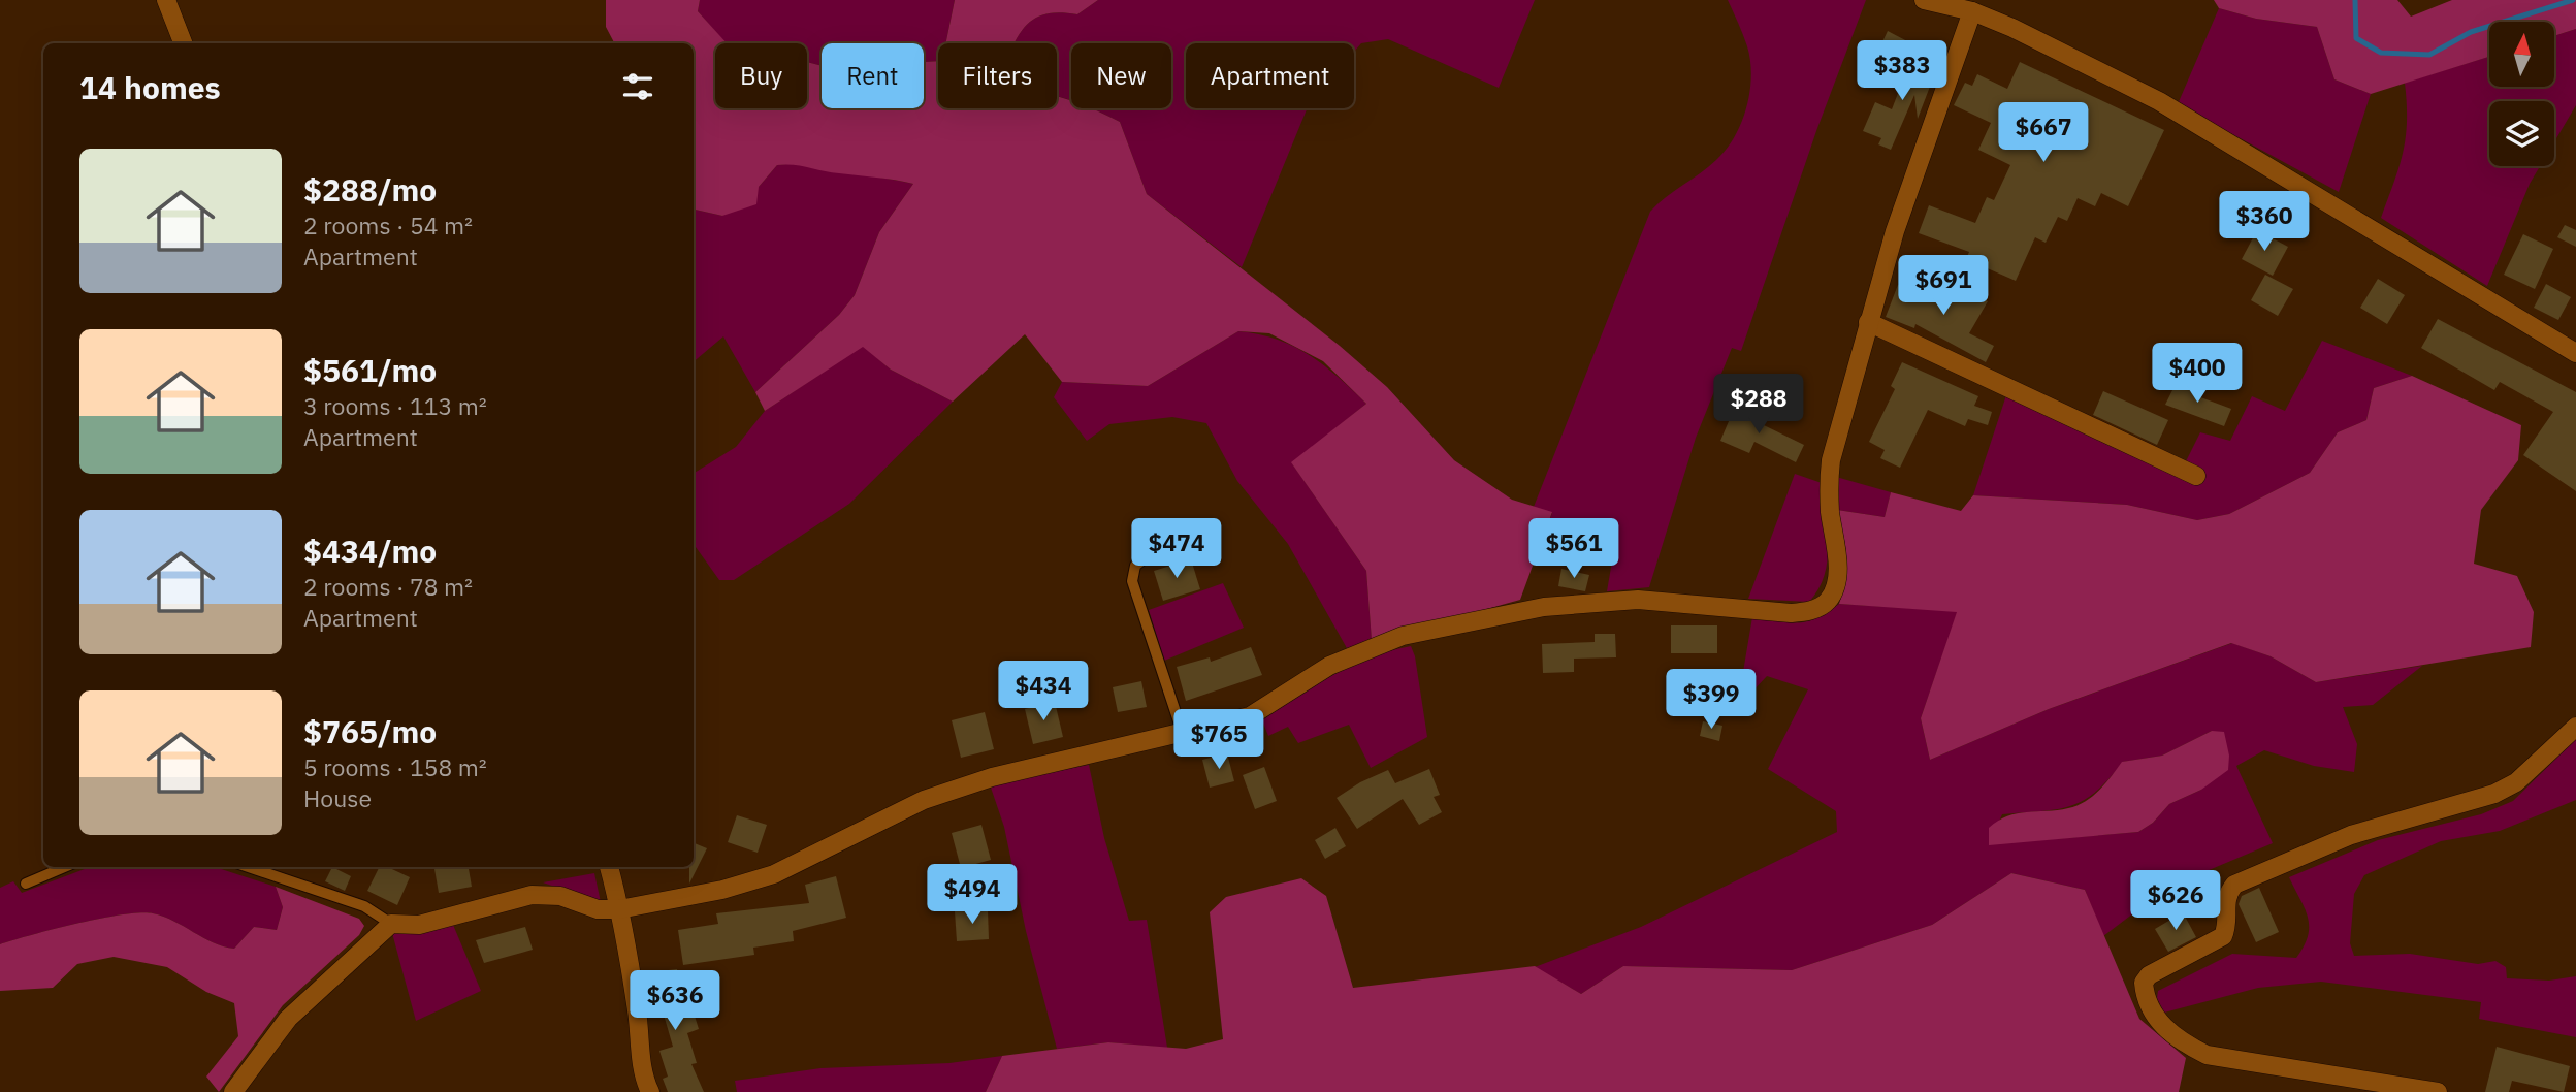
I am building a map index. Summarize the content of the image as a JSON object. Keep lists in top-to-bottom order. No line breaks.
{"north":"top","page":{"price":["$383","$667","$360","$691","$400","$288","$474","$561","$434","$399","$765","$494","$626","$636"],"chip":["Buy","Rent","Filters","New","Apartment"],"heading":"14 homes","list":[{"name":"$288/mo","note":"2 rooms · 54 m² · Apartment"},{"name":"$561/mo","note":"3 rooms · 113 m² · Apartment"},{"name":"$434/mo","note":"2 rooms · 78 m² · Apartment"},{"name":"$765/mo","note":"5 rooms · 158 m² · House"}]}}
